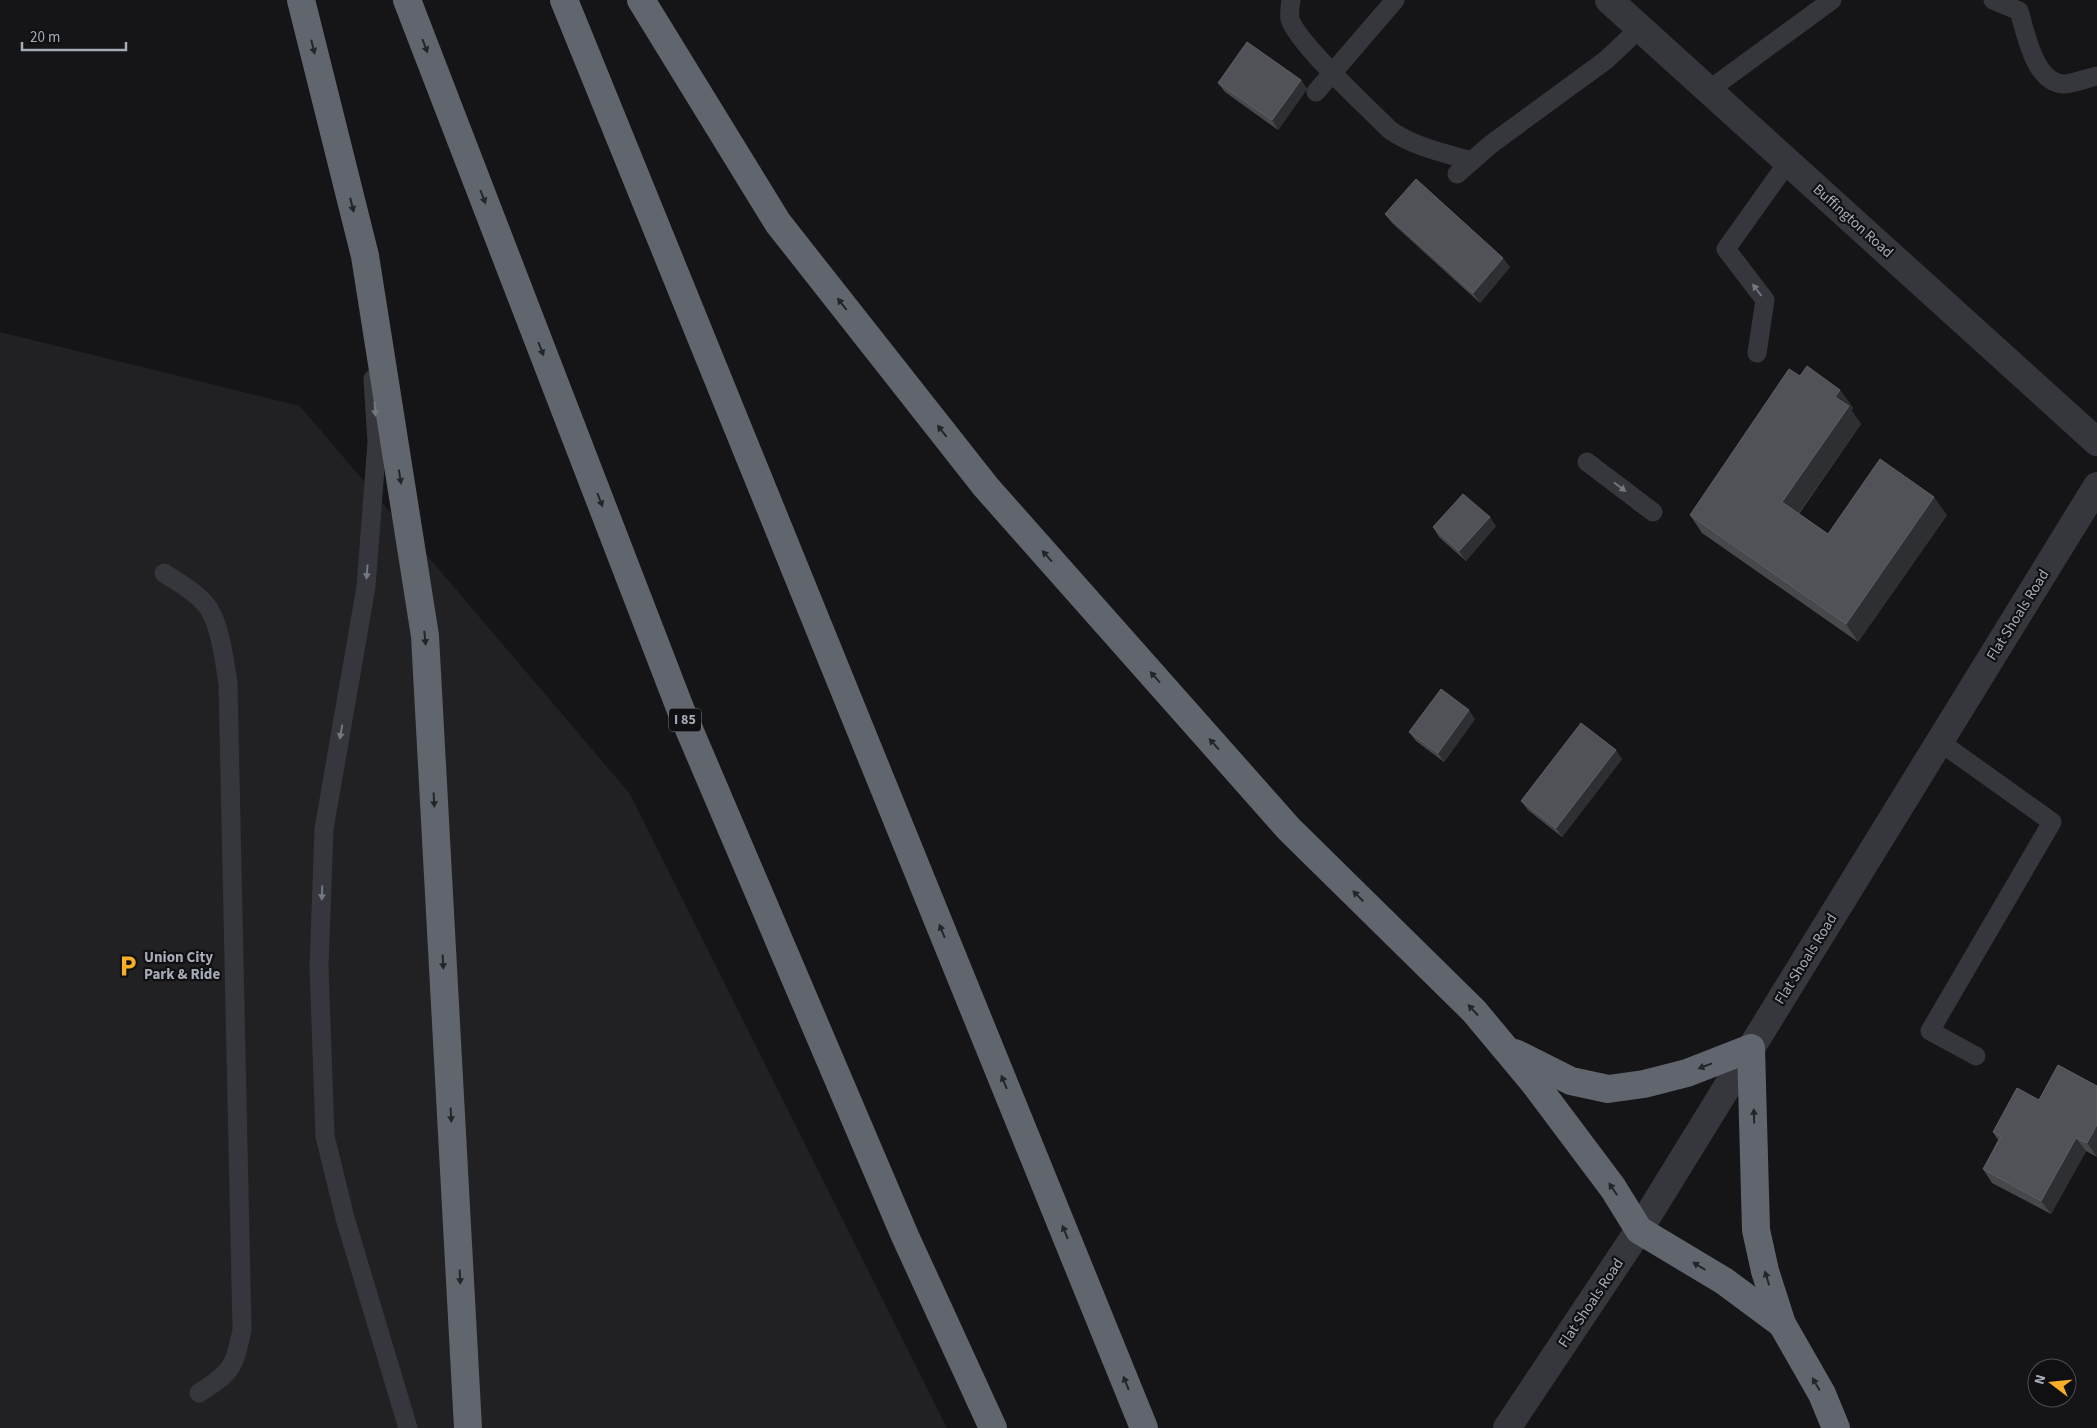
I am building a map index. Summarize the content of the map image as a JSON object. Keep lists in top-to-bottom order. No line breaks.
{"streets":{"highway":["I 85"],"street":["Buffington Road","Flat Shoals Road"]},"places":{"parking":["Union City Park & Ride"]},"scale_bar":"20 m","north":"left"}
